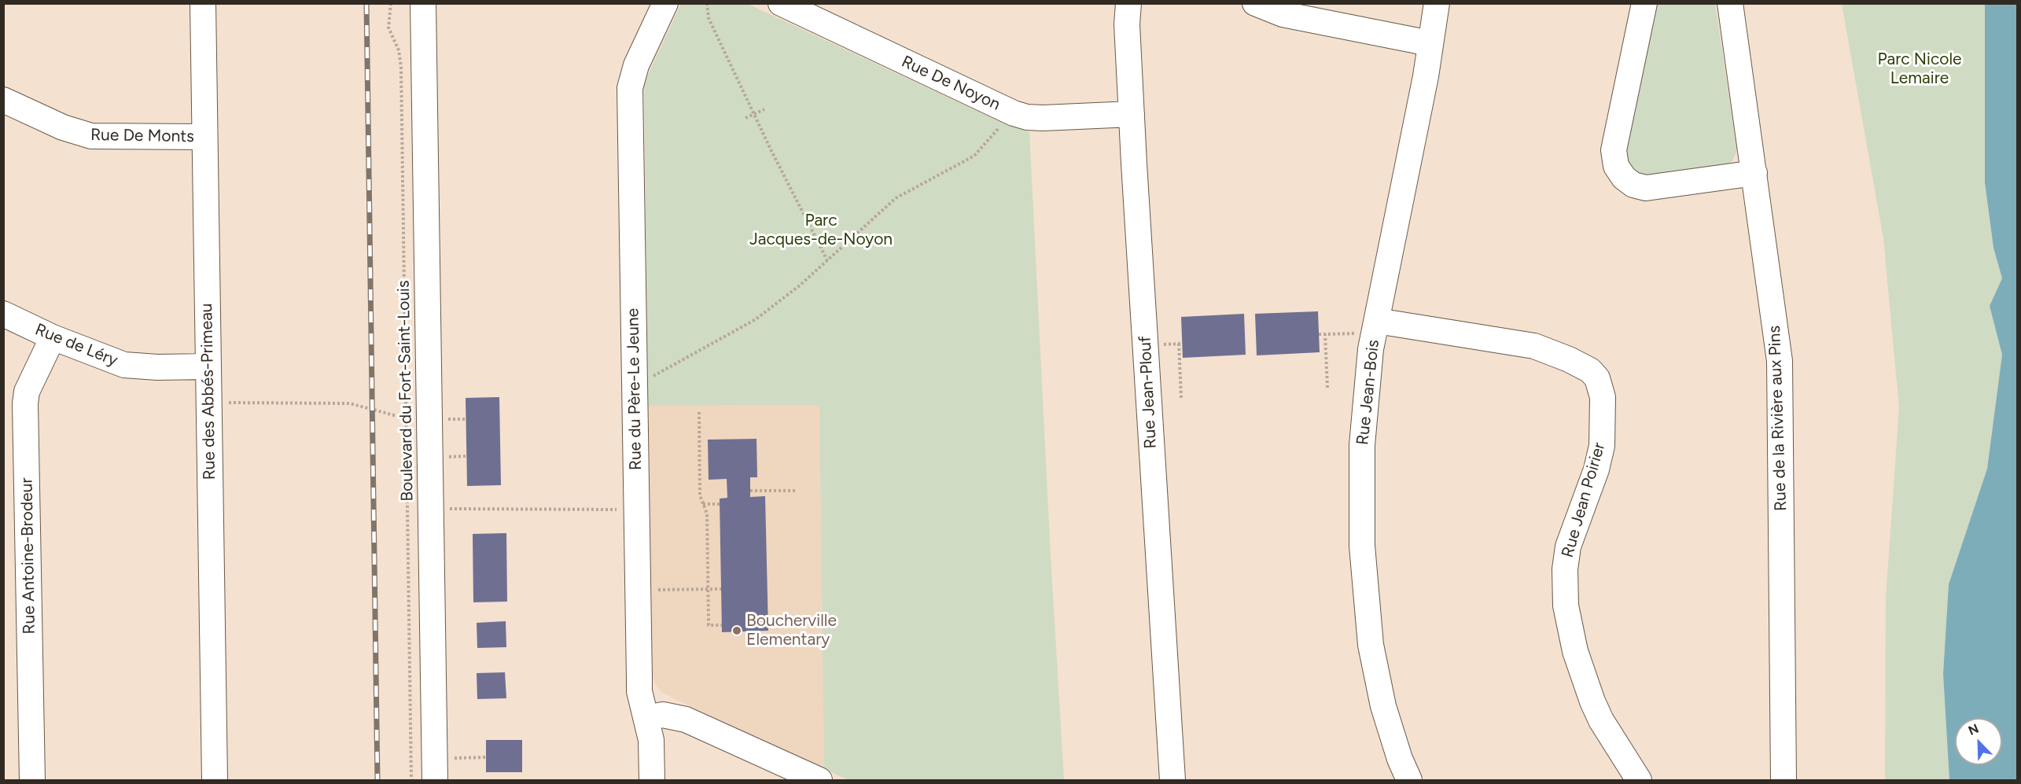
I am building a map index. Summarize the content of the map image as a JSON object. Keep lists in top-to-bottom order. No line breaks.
{"streets":{"street":["Rue De Noyon","Rue De Monts","Rue de Léry","Rue du Père-Le Jeune","Boulevard du Fort-Saint-Louis","Rue des Abbés-Primeau","Rue Jean-Plouf","Rue Jean-Bois","Rue de la Rivière aux Pins","Rue Jean Poirier","Rue Antoine-Brodeur"]},"crossings":[["Rue De Noyon","Rue Jean-Plouf"],["Rue De Monts","Rue des Abbés-Primeau"],["Rue de Léry","Rue des Abbés-Primeau"],["Rue de Léry","Rue Antoine-Brodeur"],["Rue Jean-Bois","Rue Jean Poirier"]],"parks":["Parc Nicole Lemaire","Parc Jacques-de-Noyon"],"places":["Boucherville Elementary"],"north":"top left"}
